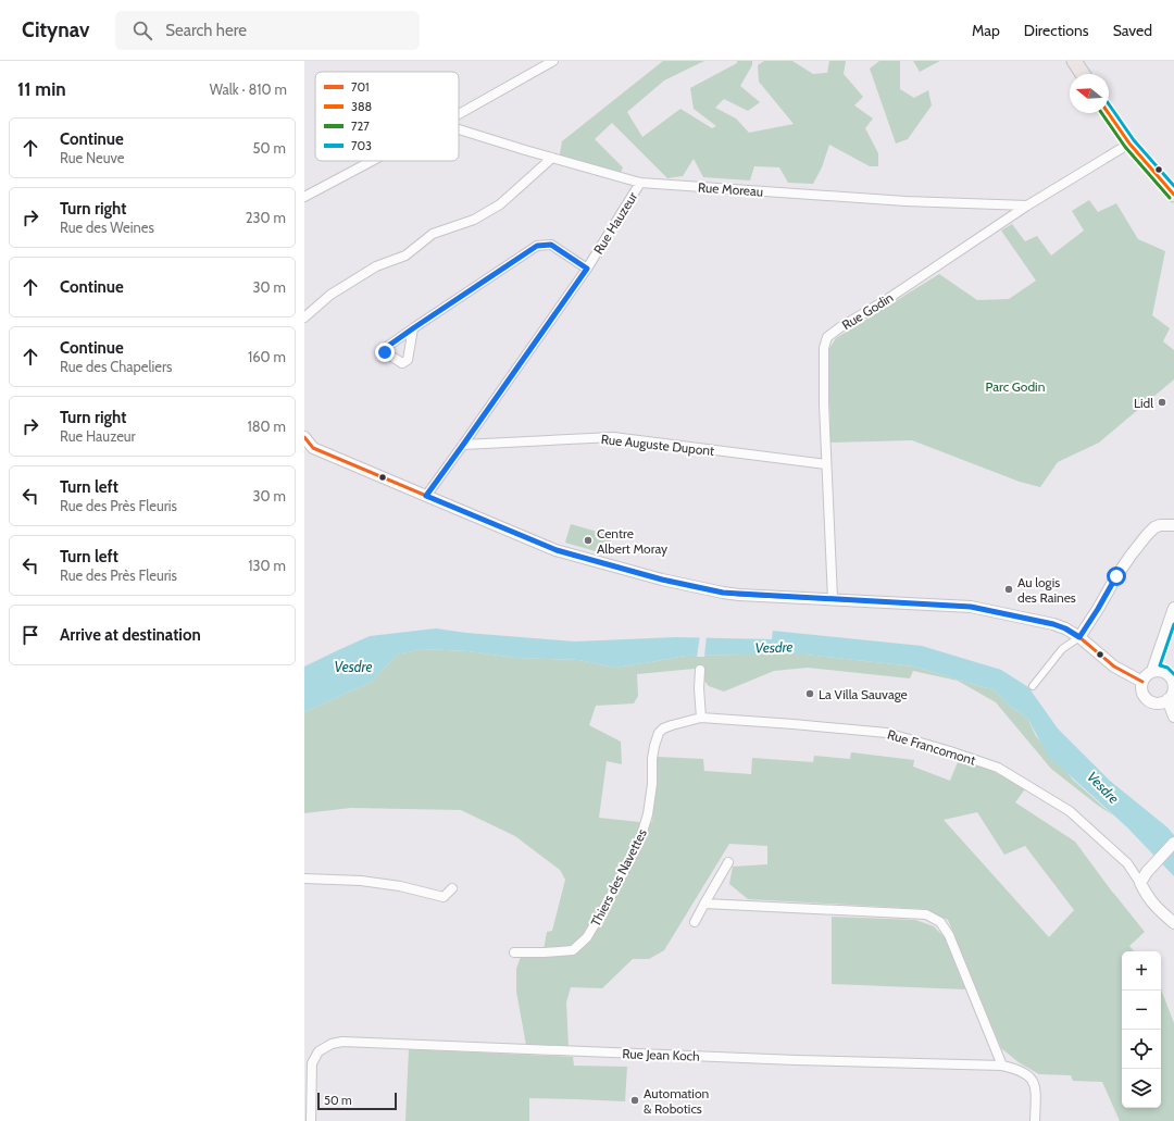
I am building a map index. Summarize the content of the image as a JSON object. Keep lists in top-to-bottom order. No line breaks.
{"streets":{"street":["Rue Moreau","Rue Hauzeur","Rue Godin","Rue Auguste Dupont","Rue Francomont","Thiers des Navettes","Rue Jean Koch"]},"crossings":[["Rue Moreau","Rue Hauzeur"],["Rue Moreau","Rue Godin"],["Rue Hauzeur","Rue Auguste Dupont"],["Rue Godin","Rue Auguste Dupont"],["Rue Francomont","Thiers des Navettes"]],"water":["Vesdre"],"parks":["Parc Godin"],"places":["Lidl","Centre Albert Moray","Au logis des Raines","La Villa Sauvage","Automation & Robotics"],"lines":["transit line 703","transit line 388","transit line 727","transit line 701"],"legend":["701","388","727","703"],"scale_bar":"50 m","north":"left","page":{"header":"Citynav","search":"Search here","nav":["Map","Directions","Saved"],"heading":["11 min","Walk · 810 m"],"list":[["Continue","Rue Neuve","50 m"],["Turn right","Rue des Weines","230 m"],["Continue","30 m"],["Continue","Rue des Chapeliers","160 m"],["Turn right","Rue Hauzeur","180 m"],["Turn left","Rue des Près Fleuris","30 m"],["Turn left","Rue des Près Fleuris","130 m"],"Arrive at destination"],"map_buttons":["+","−"],"scale":"50 m"}}
